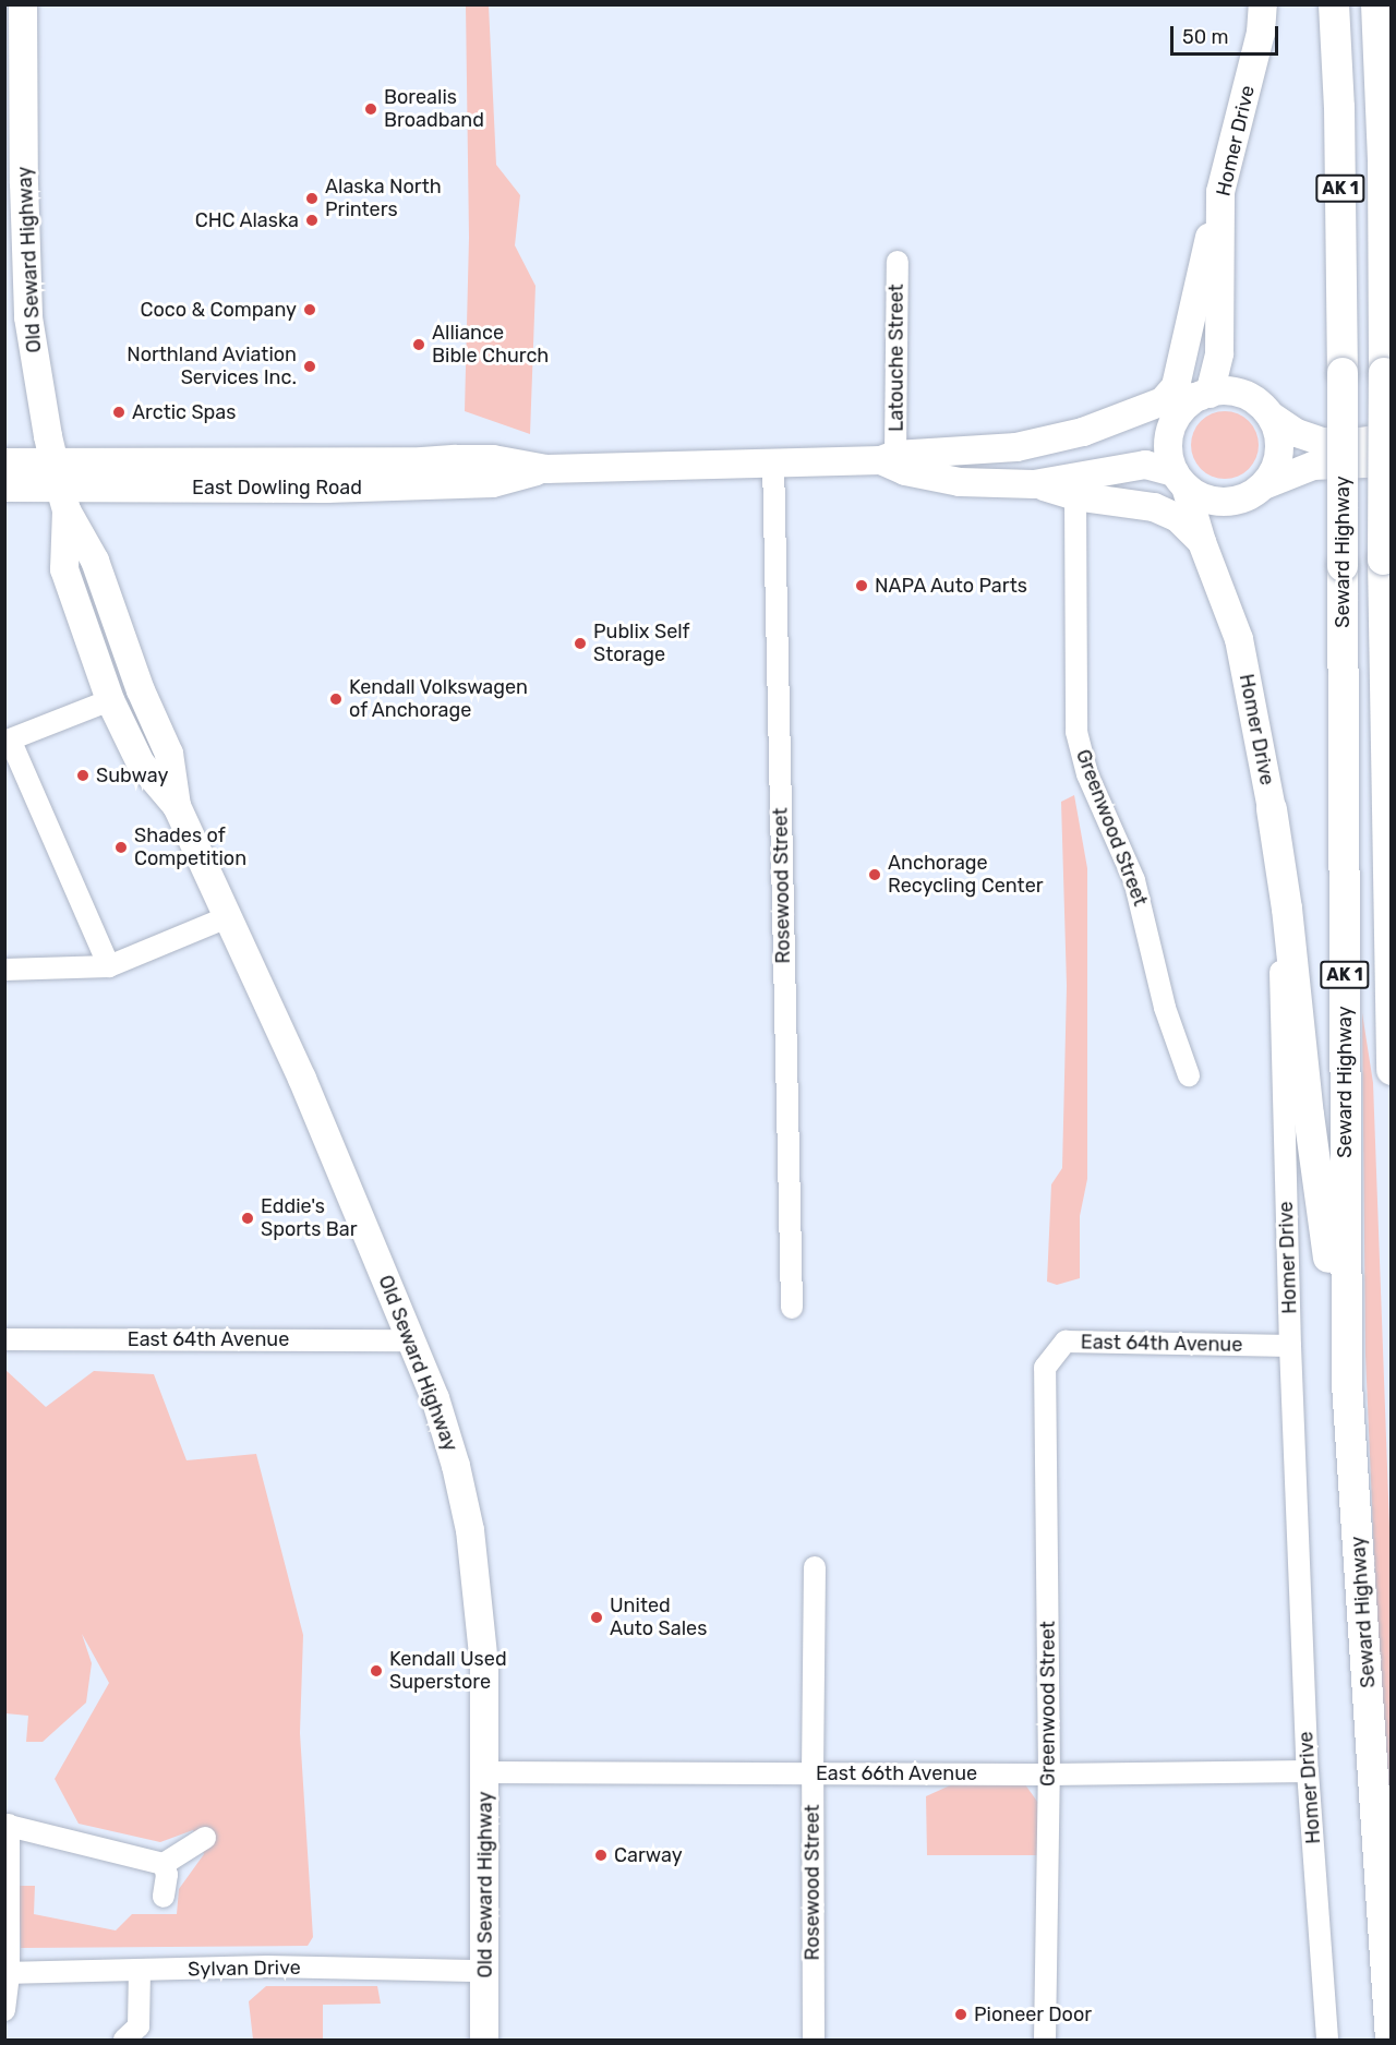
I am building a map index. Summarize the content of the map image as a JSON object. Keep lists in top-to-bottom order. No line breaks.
{"streets":{"highway":["AK 1","Seward Highway"],"main road":["Homer Drive","Old Seward Highway","East Dowling Road"],"street":["Latouche Street","Greenwood Street","Rosewood Street","East 64th Avenue","East 66th Avenue","Sylvan Drive"]},"crossings":[["Homer Drive","East Dowling Road"],["Homer Drive","East 64th Avenue"],["Homer Drive","East 66th Avenue"],["Old Seward Highway","East Dowling Road"],["Old Seward Highway","East 64th Avenue"],["Old Seward Highway","East 66th Avenue"],["Old Seward Highway","Sylvan Drive"],["Latouche Street","East Dowling Road"],["East Dowling Road","Rosewood Street"],["Greenwood Street","East 64th Avenue"],["Greenwood Street","East 66th Avenue"],["Rosewood Street","East 66th Avenue"]],"places":["Borealis Broadband","Alaska North Printers","CHC Alaska","Coco & Company","Alliance Bible Church","Northland Aviation Services Inc.","Arctic Spas","NAPA Auto Parts","Publix Self Storage","Kendall Volkswagen of Anchorage","Subway","Shades of Competition","Anchorage Recycling Center","Eddie's Sports Bar","United Auto Sales","Kendall Used Superstore","Carway","Pioneer Door"],"scale_bar":"50 m"}
